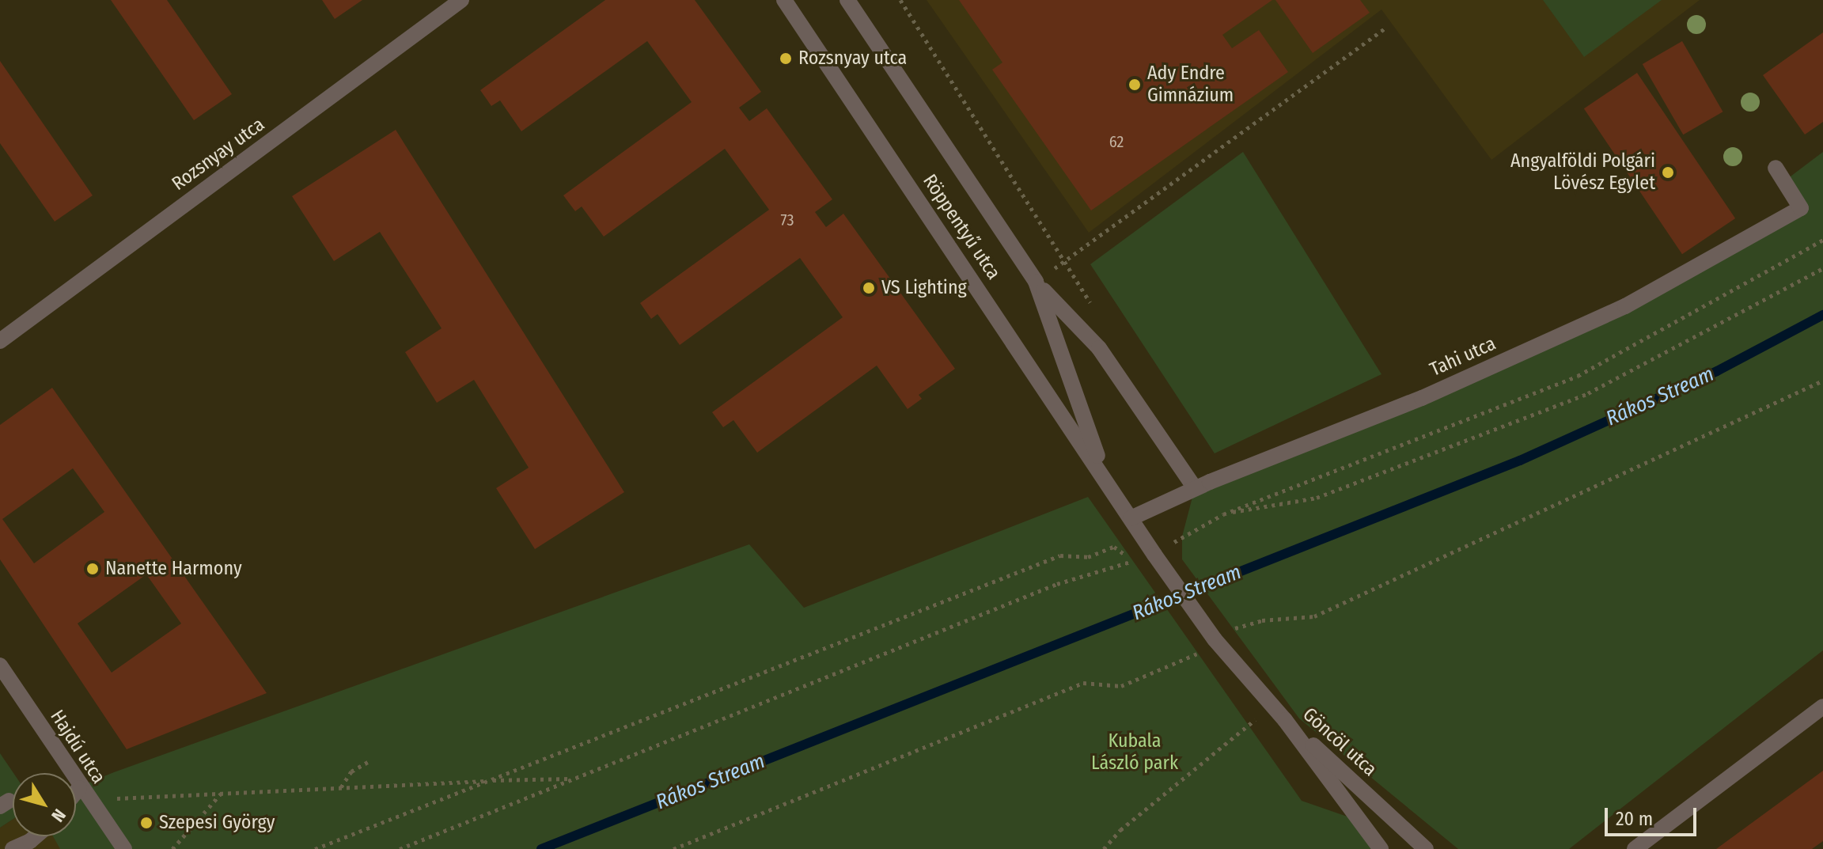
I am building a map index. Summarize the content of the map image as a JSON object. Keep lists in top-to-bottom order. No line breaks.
{"streets":{"street":["Rozsnyay utca","Röppentyű utca","Tahi utca","Göncöl utca","Hajdú utca"]},"crossings":[["Röppentyű utca","Tahi utca"],["Röppentyű utca","Göncöl utca"]],"water":["Rákos Stream"],"parks":["Kubala László park"],"places":["Rozsnyay utca","Ady Endre Gimnázium","Angyalföldi Polgári Lövész Egylet","VS Lighting","Nanette Harmony","Szepesi György"],"house_numbers":["62","73"],"scale_bar":"20 m","north":"bottom right"}
